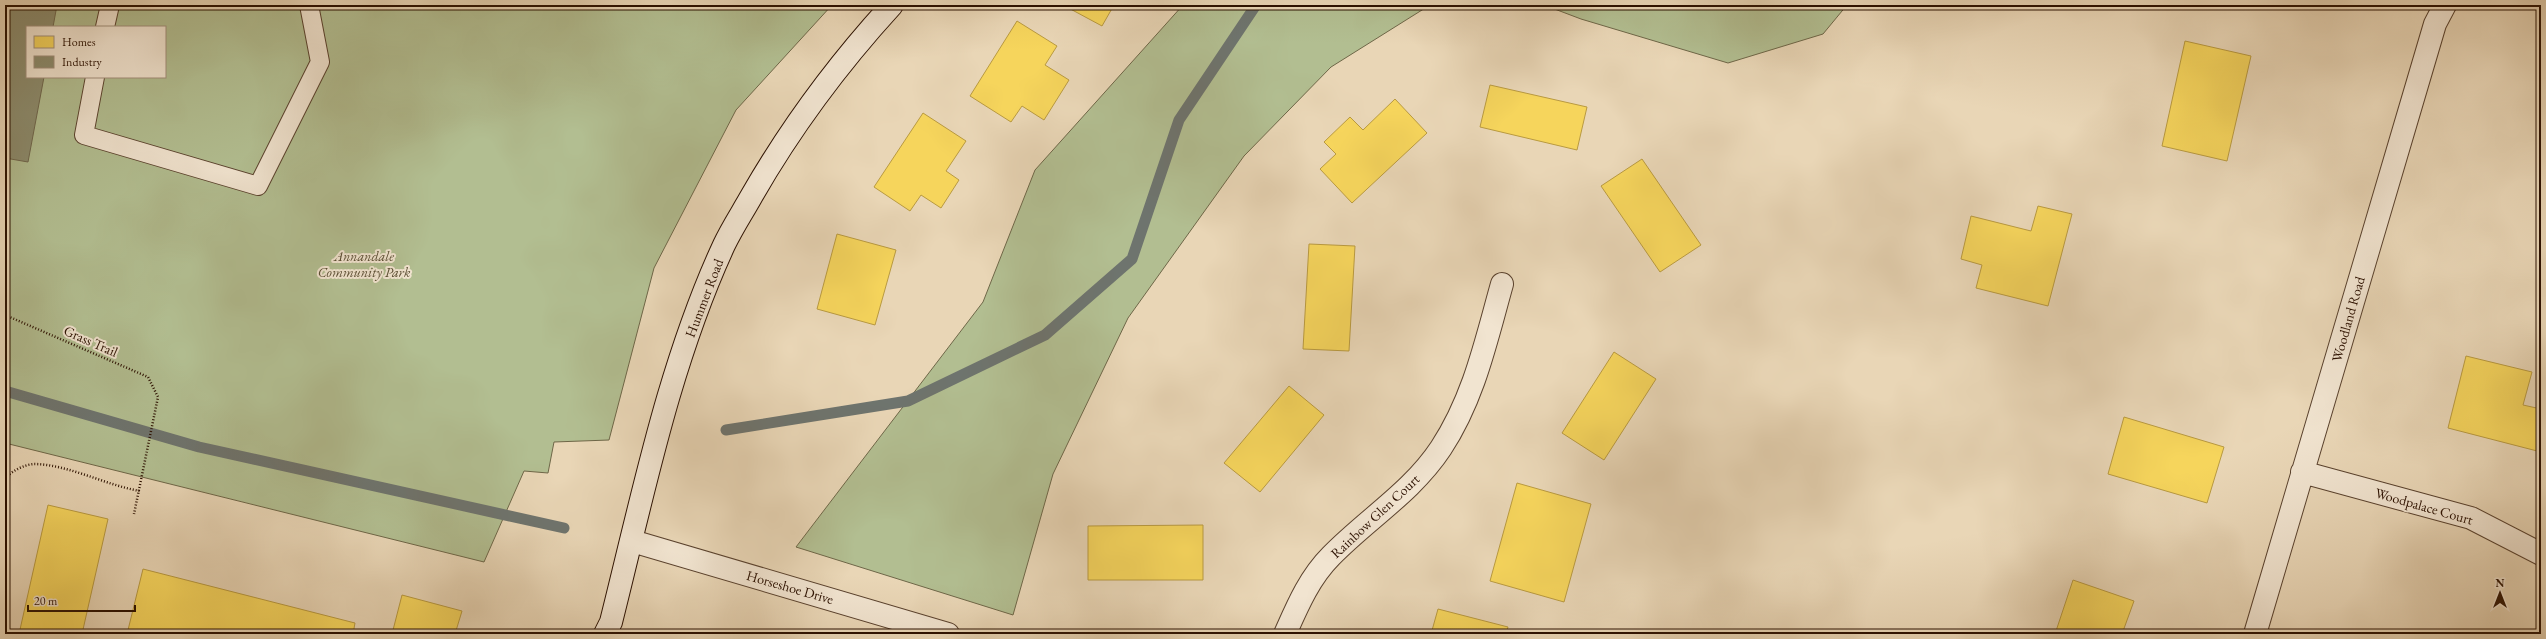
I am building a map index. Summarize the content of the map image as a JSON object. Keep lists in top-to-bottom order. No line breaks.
{"streets":{"street":["Hummer Road","Woodland Road","Woodpalace Court","Rainbow Glen Court","Horseshoe Drive"],"path":["Grass Trail"]},"crossings":[["Hummer Road","Horseshoe Drive"],["Woodland Road","Woodpalace Court"]],"parks":["Annandale Community Park"],"legend":["Homes","Industry"],"scale_bar":"20 m","north":"top"}
